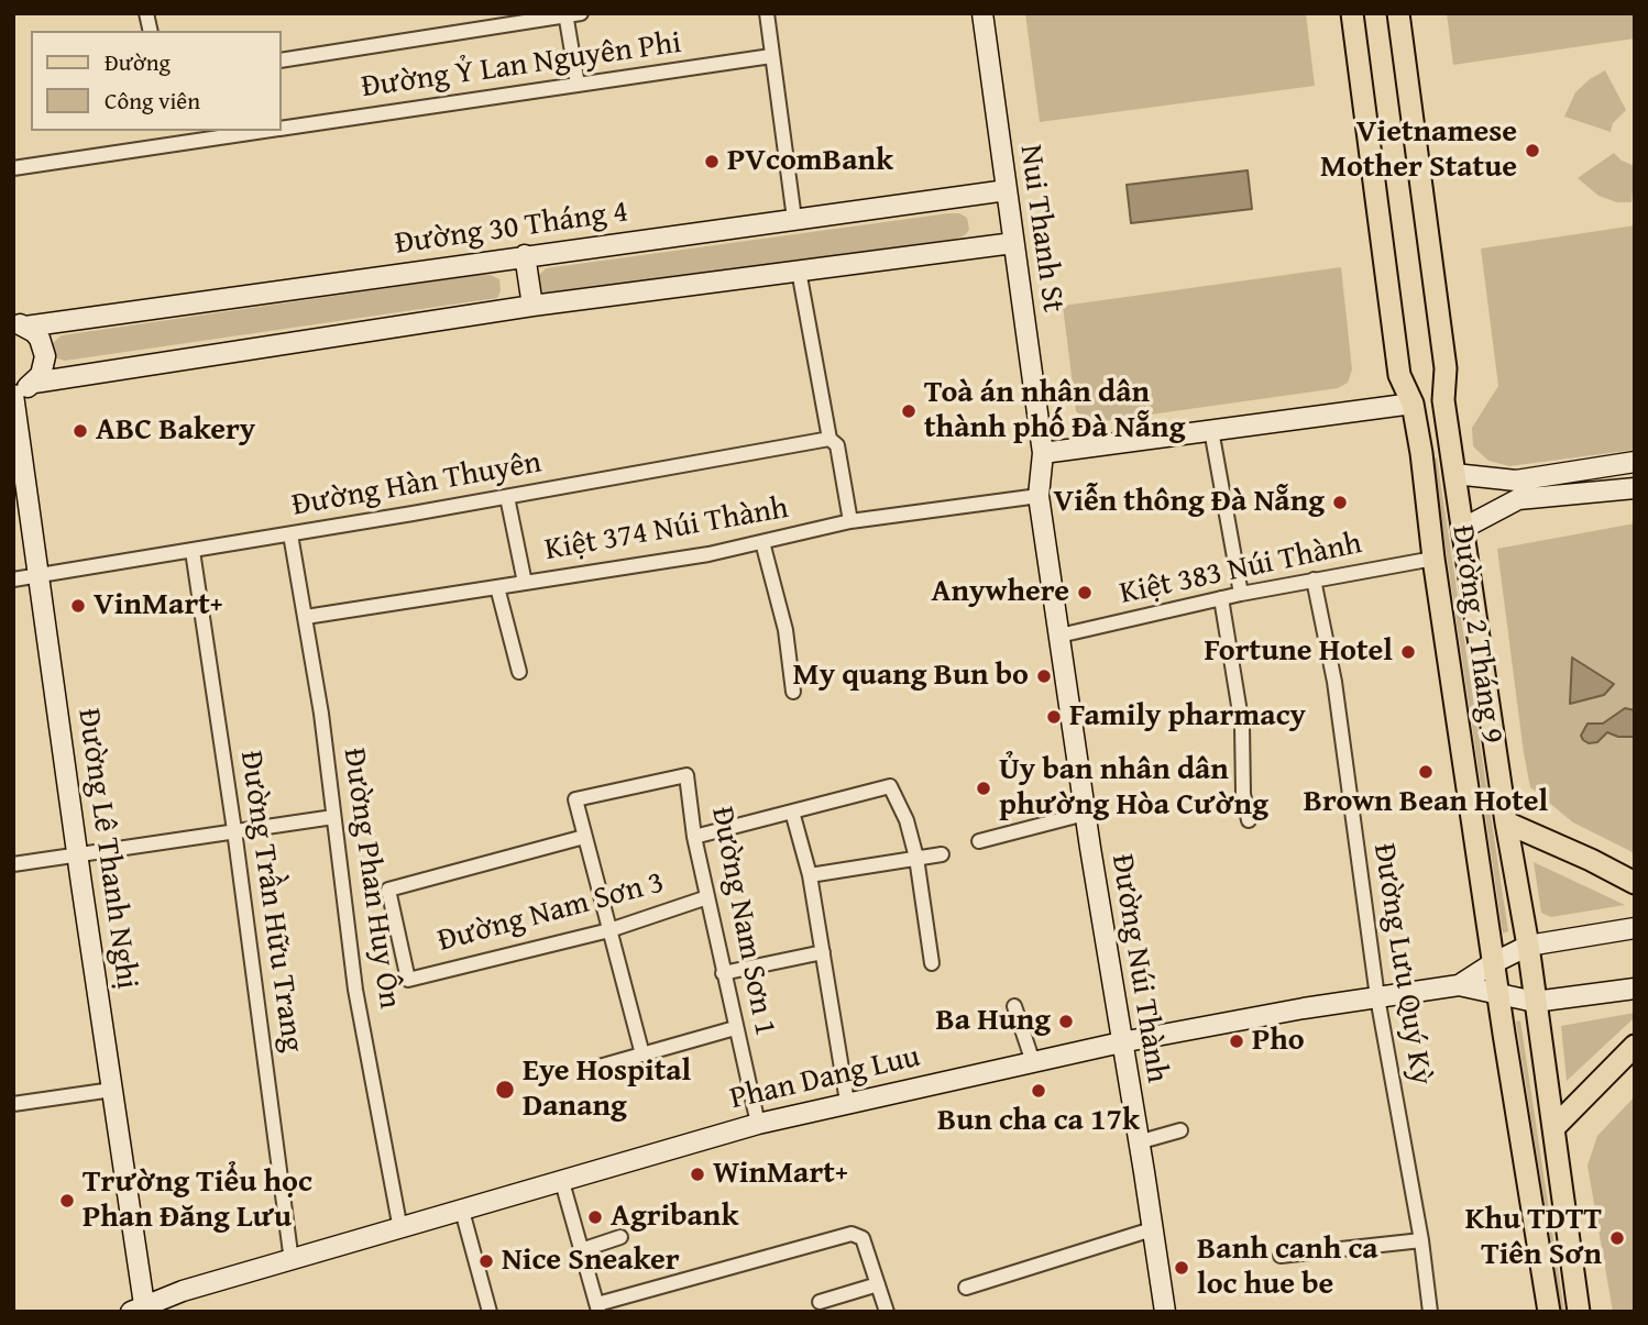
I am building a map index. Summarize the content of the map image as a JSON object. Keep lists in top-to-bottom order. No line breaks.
{"streets":{"main road":["Đường 2 Tháng 9"],"street":["Đường Ỷ Lan Nguyên Phi","Đường 30 Tháng 4","Nui Thanh St","Đường Hàn Thuyên","Kiệt 374 Núi Thành","Kiệt 383 Núi Thành","Đường Lê Thanh Nghị","Đường Phan Huy Ôn","Đường Trần Hữu Trang","Đường Nam Sơn 3","Đường Nam Sơn 1","Đường Lưu Quý Kỳ","Đường Núi Thành","Phan Dang Luu"]},"crossings":[["Đường 30 Tháng 4","Nui Thanh St"],["Nui Thanh St","Đường Núi Thành"],["Đường Hàn Thuyên","Đường Lê Thanh Nghị"],["Đường Hàn Thuyên","Đường Phan Huy Ôn"],["Đường Hàn Thuyên","Đường Trần Hữu Trang"],["Kiệt 374 Núi Thành","Đường Phan Huy Ôn"],["Kiệt 374 Núi Thành","Đường Núi Thành"],["Kiệt 383 Núi Thành","Đường 2 Tháng 9"],["Kiệt 383 Núi Thành","Đường Lưu Quý Kỳ"],["Kiệt 383 Núi Thành","Đường Núi Thành"],["Đường Lê Thanh Nghị","Phan Dang Luu"],["Đường Phan Huy Ôn","Phan Dang Luu"],["Đường Trần Hữu Trang","Phan Dang Luu"],["Đường Nam Sơn 3","Đường Nam Sơn 1"],["Đường Nam Sơn 1","Phan Dang Luu"],["Đường Lưu Quý Kỳ","Phan Dang Luu"],["Đường Núi Thành","Phan Dang Luu"]],"places":["Vietnamese Mother Statue","PVcomBank","Toà án nhân dân thành phố Đà Nẵng","ABC Bakery","Viễn thông Đà Nẵng","Anywhere","VinMart+","Fortune Hotel","My quang Bun bo","Family pharmacy","Brown Bean Hotel","Ủy ban nhân dân phường Hòa Cường","Ba Hung","Pho","Eye Hospital Danang","Bun cha ca 17k","WinMart+","Trường Tiểu học Phan Đăng Lưu","Agribank","Khu TDTT Tiên Sơn","Nice Sneaker","Banh canh ca loc hue be"],"legend":["Đường","Công viên"]}
